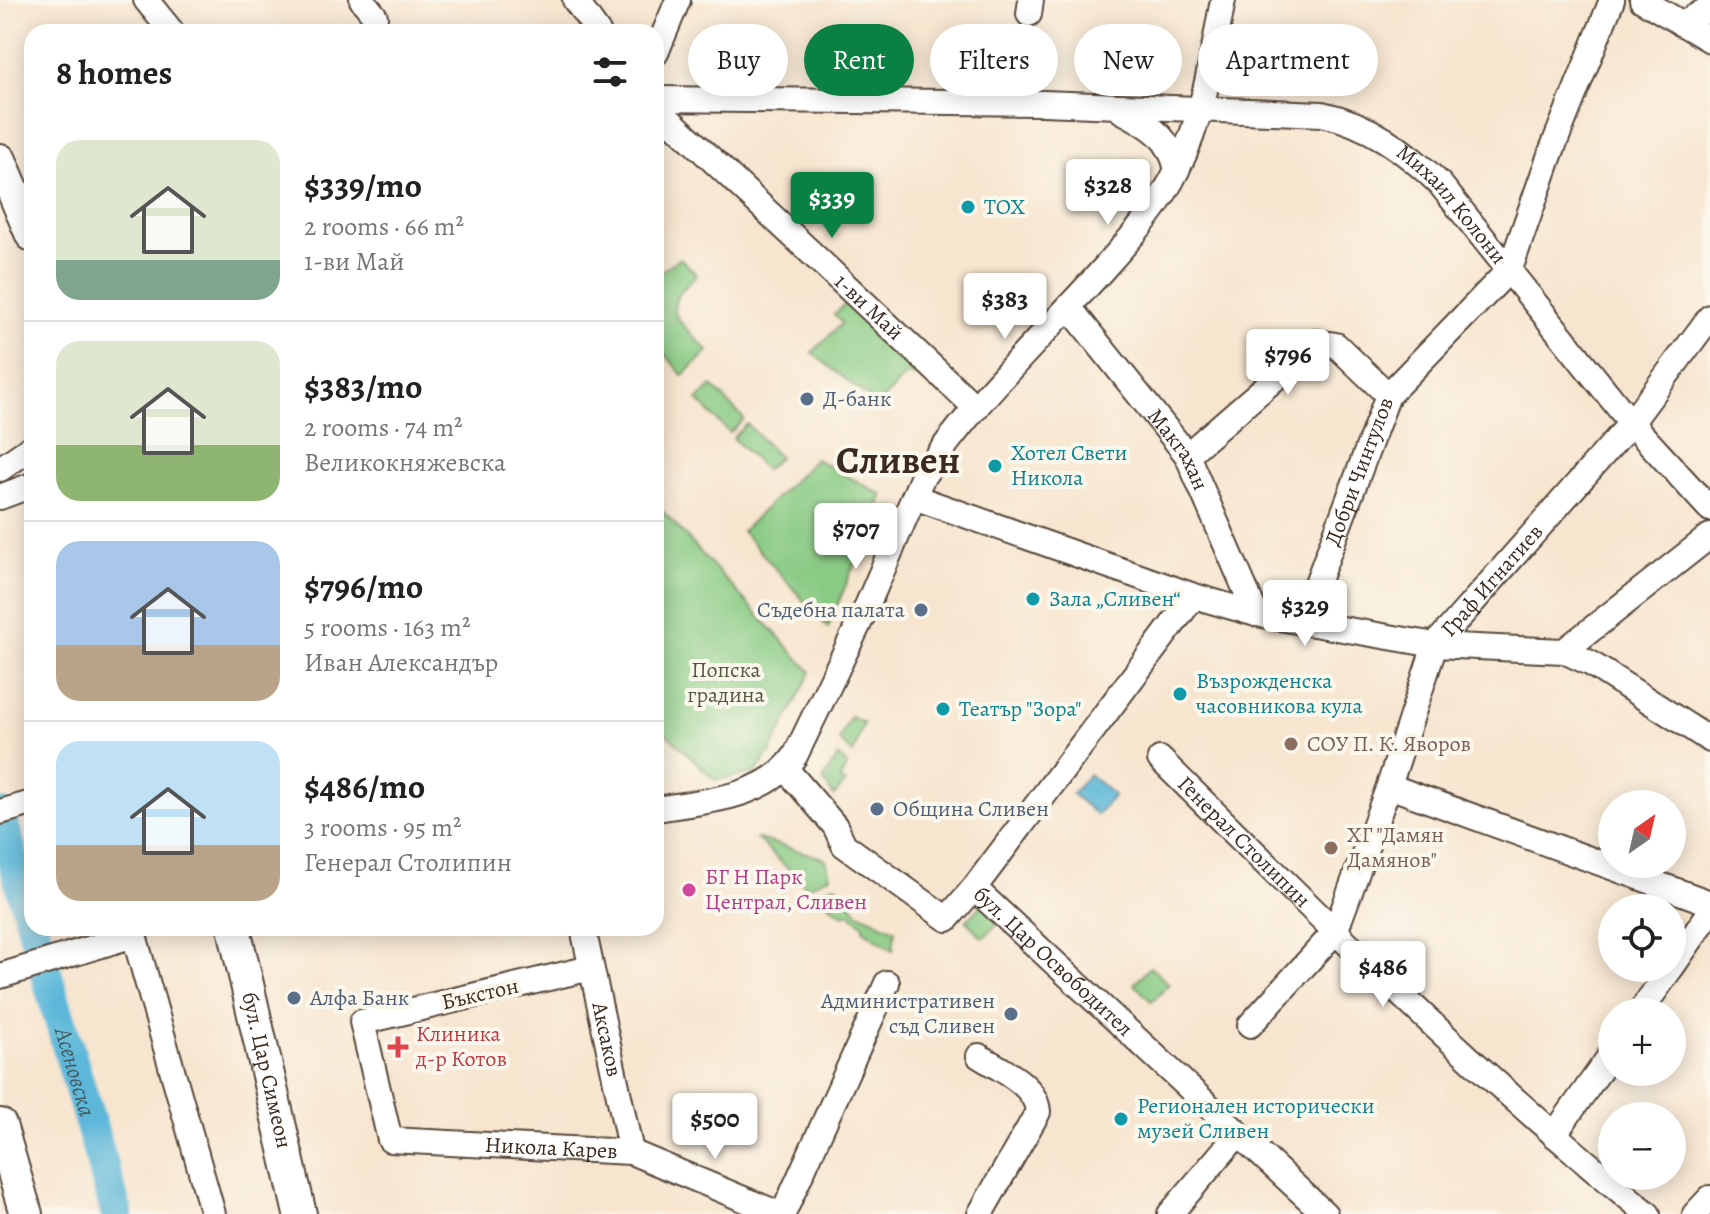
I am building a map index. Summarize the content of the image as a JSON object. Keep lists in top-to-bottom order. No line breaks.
{"streets":{"main road":["бул. Цар Симеон"],"street":["Михаил Колони","1-ви Май","Макгахан","Добри Чинтулов","Граф Игнатиев","Генерал Столипин","бул. Цар Освободител","Бъкстон","Аксаков","Никола Карев"]},"crossings":[["Михаил Колони","Добри Чинтулов"],["Михаил Колони","Граф Игнатиев"],["Граф Игнатиев","Генерал Столипин"],["Бъкстон","Аксаков"],["Бъкстон","Никола Карев"],["Аксаков","Никола Карев"]],"districts":["Сливен"],"water":["Асеновска"],"parks":["Попска градина"],"places":{"other":["ТОХ","Д-банк","Хотел Свети Никола","Зала „Сливен“","Съдебна палата","Възрожденска часовникова кула","Театър \"Зора\"","СОУ П. К. Яворов","Община Сливен","ХГ \"Дамян Дамянов\"","БГ H Парк Централ, Сливен","Алфа Банк","Административен съд Сливен","Регионален исторически музей Сливен"],"health":["Клиника д-р Котов"]},"north":"top right","page":{"chip":["Buy","Rent","Filters","New","Apartment"],"heading":"8 homes","list":[{"name":"$339/mo","note":"2 rooms · 66 m² · 1-ви Май"},{"name":"$383/mo","note":"2 rooms · 74 m² · Великокняжевска"},{"name":"$796/mo","note":"5 rooms · 163 m² · Иван Александър"},{"name":"$486/mo","note":"3 rooms · 95 m² · Генерал Столипин"}],"price":["$328","$339","$383","$796","$707","$329","$486","$500"],"map_buttons":["+","−"]}}
